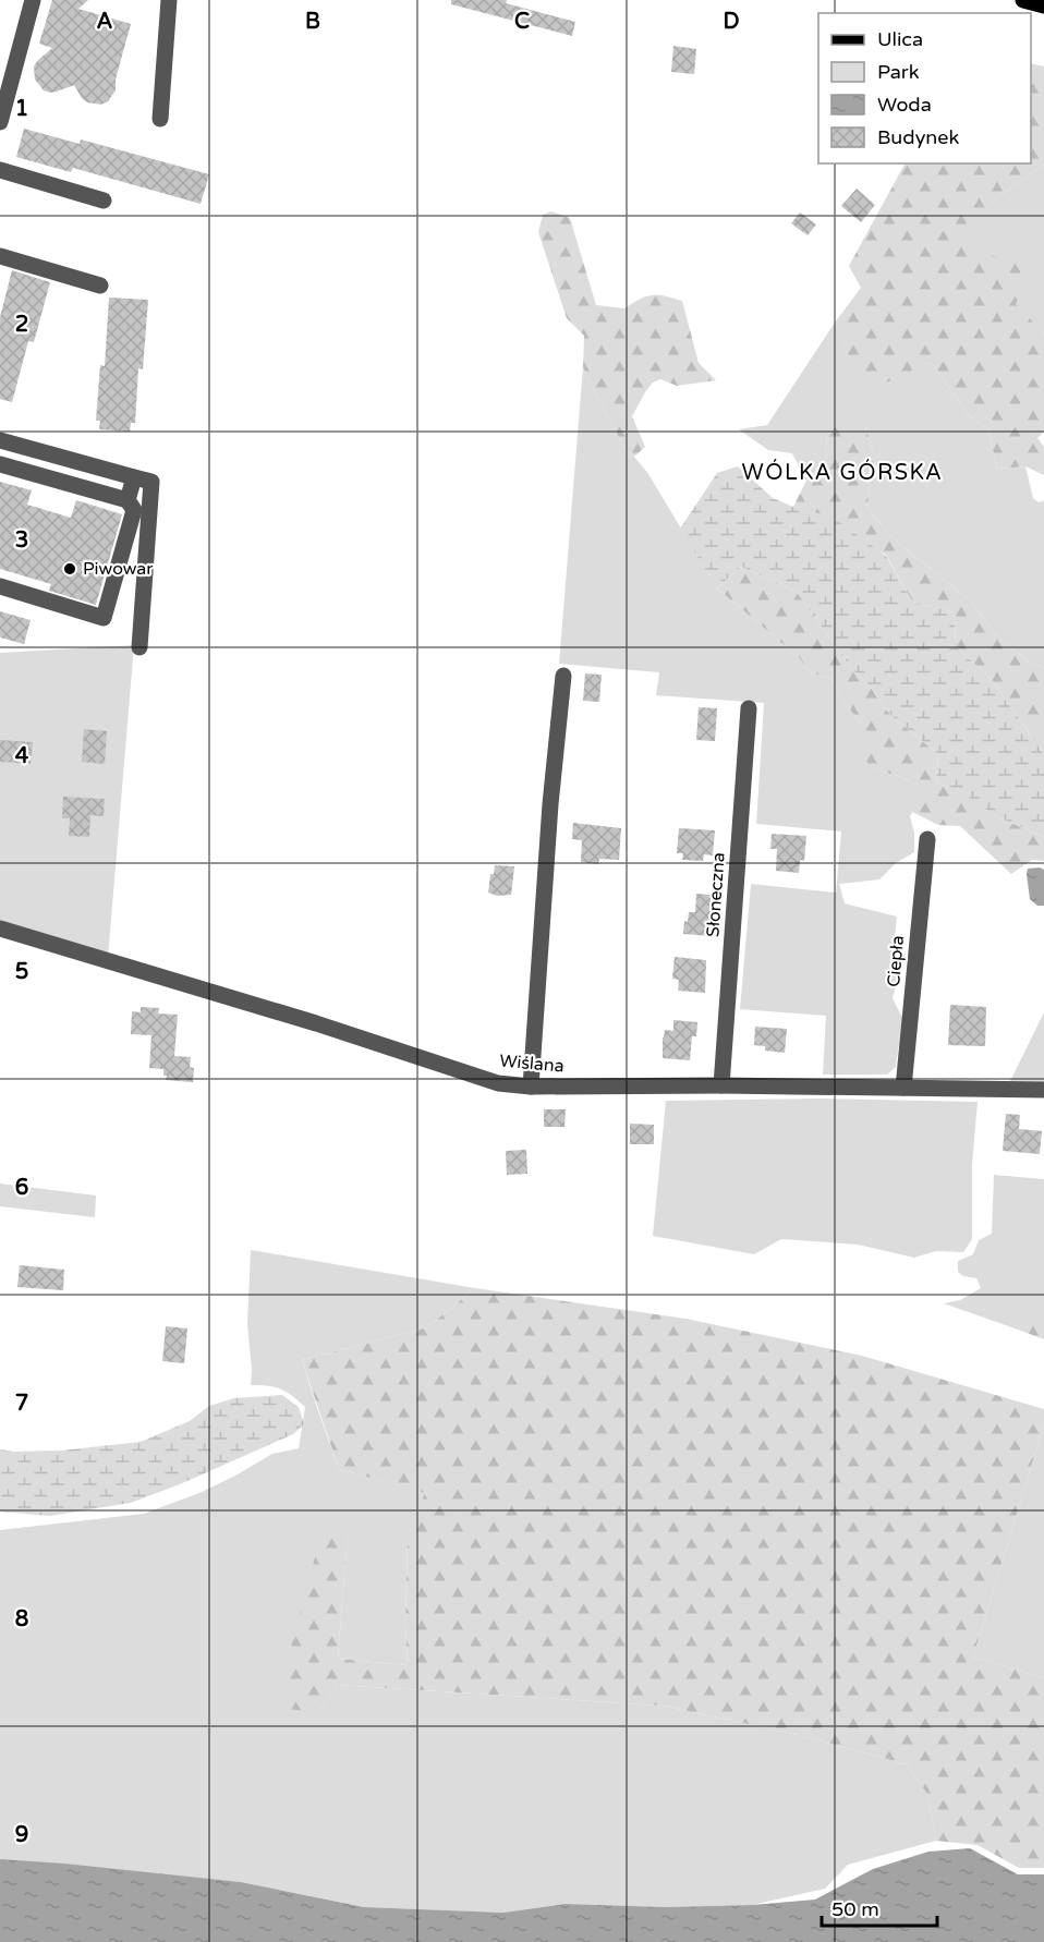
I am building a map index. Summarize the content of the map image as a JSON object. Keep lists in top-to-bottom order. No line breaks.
{"streets":{"street":["Słoneczna","Ciepła","Wiślana"]},"crossings":[["Słoneczna","Wiślana"],["Ciepła","Wiślana"]],"districts":["WÓLKA GÓRSKA"],"places":["Piwowar"],"legend":["Ulica","Park","Woda","Budynek"],"scale_bar":"50 m","grid":{"columns":["A","B","C","D"],"rows":["1","2","3","4","5","6","7","8","9"]}}
